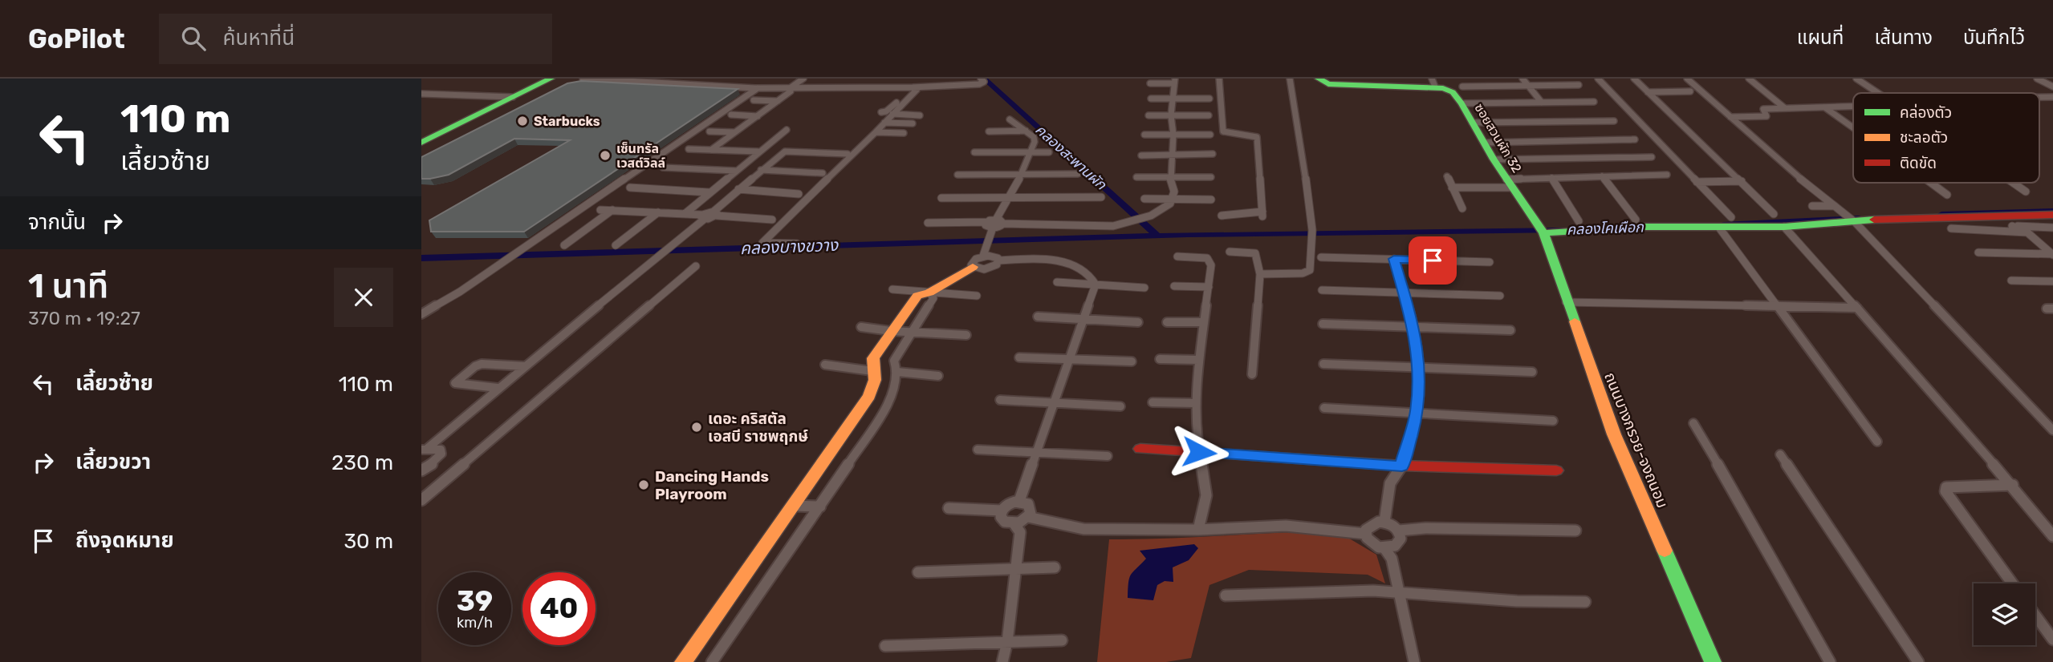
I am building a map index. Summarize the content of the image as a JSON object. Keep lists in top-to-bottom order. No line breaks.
{"streets":{"street":["ซอยสวนผัก 32","ถนนบางกรวย-จงถนอม"]},"crossings":[["ซอยสวนผัก 32","ถนนบางกรวย-จงถนอม"]],"water":["คลองสะพานผัก","คลองโคเผือก","คลองบางขวาง"],"places":["Starbucks","เซ็นทรัล เวสต์วิลล์","เดอะ คริสตัล เอสบี ราชพฤกษ์","Dancing Hands Playroom"],"legend":["คล่องตัว","ชะลอตัว","ติดขัด"],"page":{"header":"GoPilot","search":"ค้นหาที่นี่","nav":["แผนที่","เส้นทาง","บันทึกไว้"],"turn":["110 m","เลี้ยวซ้าย"],"then":"จากนั้น","heading":["1 นาที","370 m · 19:27"],"list":[{"name":"เลี้ยวซ้าย","value":"110 m"},{"name":"เลี้ยวขวา","value":"230 m"},{"name":"ถึงจุดหมาย","value":"30 m"}],"speed":"39 km/h","limit":"40"}}
